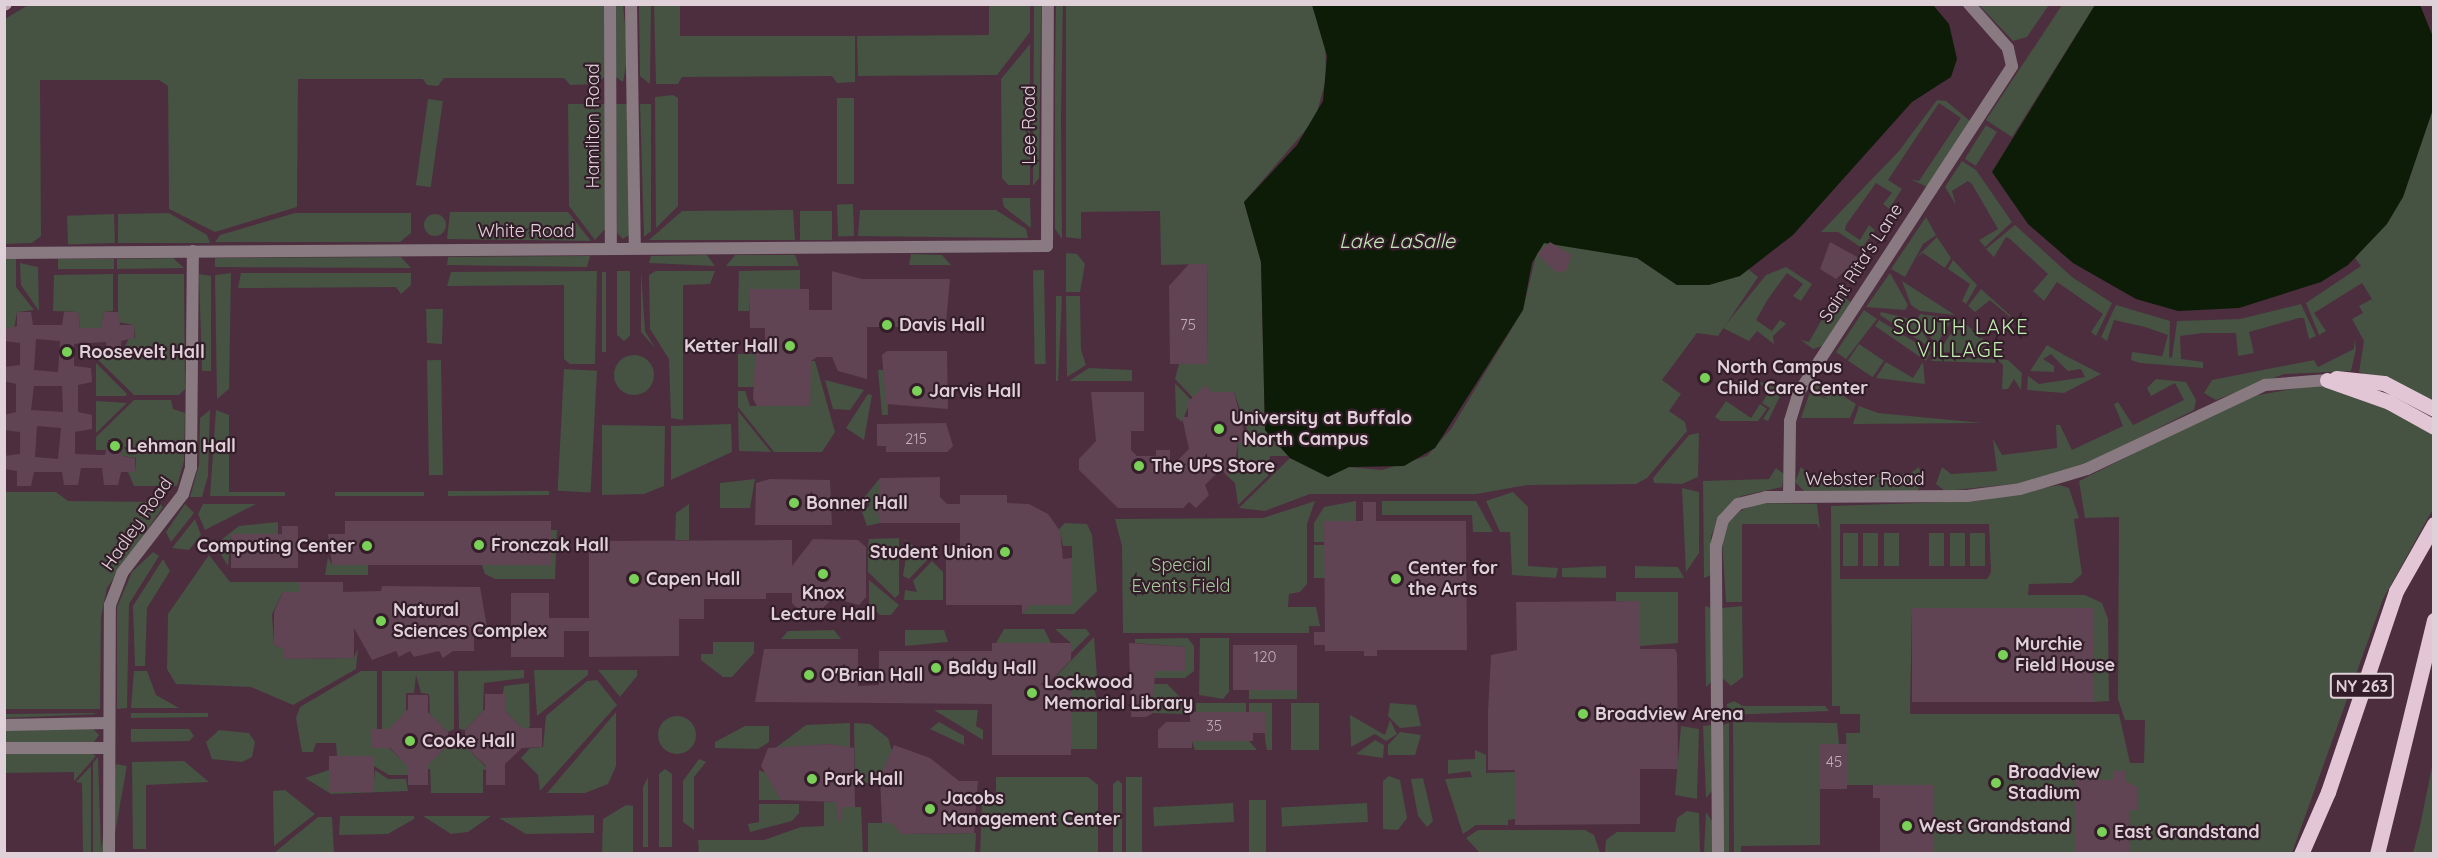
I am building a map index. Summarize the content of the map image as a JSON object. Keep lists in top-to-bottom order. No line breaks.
{"streets":{"main road":["NY 263"],"street":["Lee Road","Hamilton Road","White Road","Saint Rita's Lane","Webster Road","Hadley Road"]},"crossings":[["Lee Road","White Road"],["Hamilton Road","White Road"],["White Road","Hadley Road"],["Saint Rita's Lane","Webster Road"]],"districts":["SOUTH LAKE VILLAGE"],"water":["Lake LaSalle"],"parks":["Special Events Field"],"places":["Davis Hall","Ketter Hall","Roosevelt Hall","North Campus Child Care Center","Jarvis Hall","University at Buffalo - North Campus","Lehman Hall","The UPS Store","Bonner Hall","Fronczak Hall","Computing Center","Student Union","Knox Lecture Hall","Capen Hall","Center for the Arts","Natural Sciences Complex","Murchie Field House","Baldy Hall","O'Brian Hall","Lockwood Memorial Library","Broadview Arena","Cooke Hall","Park Hall","Broadview Stadium","Jacobs Management Center","West Grandstand","East Grandstand"],"house_numbers":["75","215","120","35","45"]}
